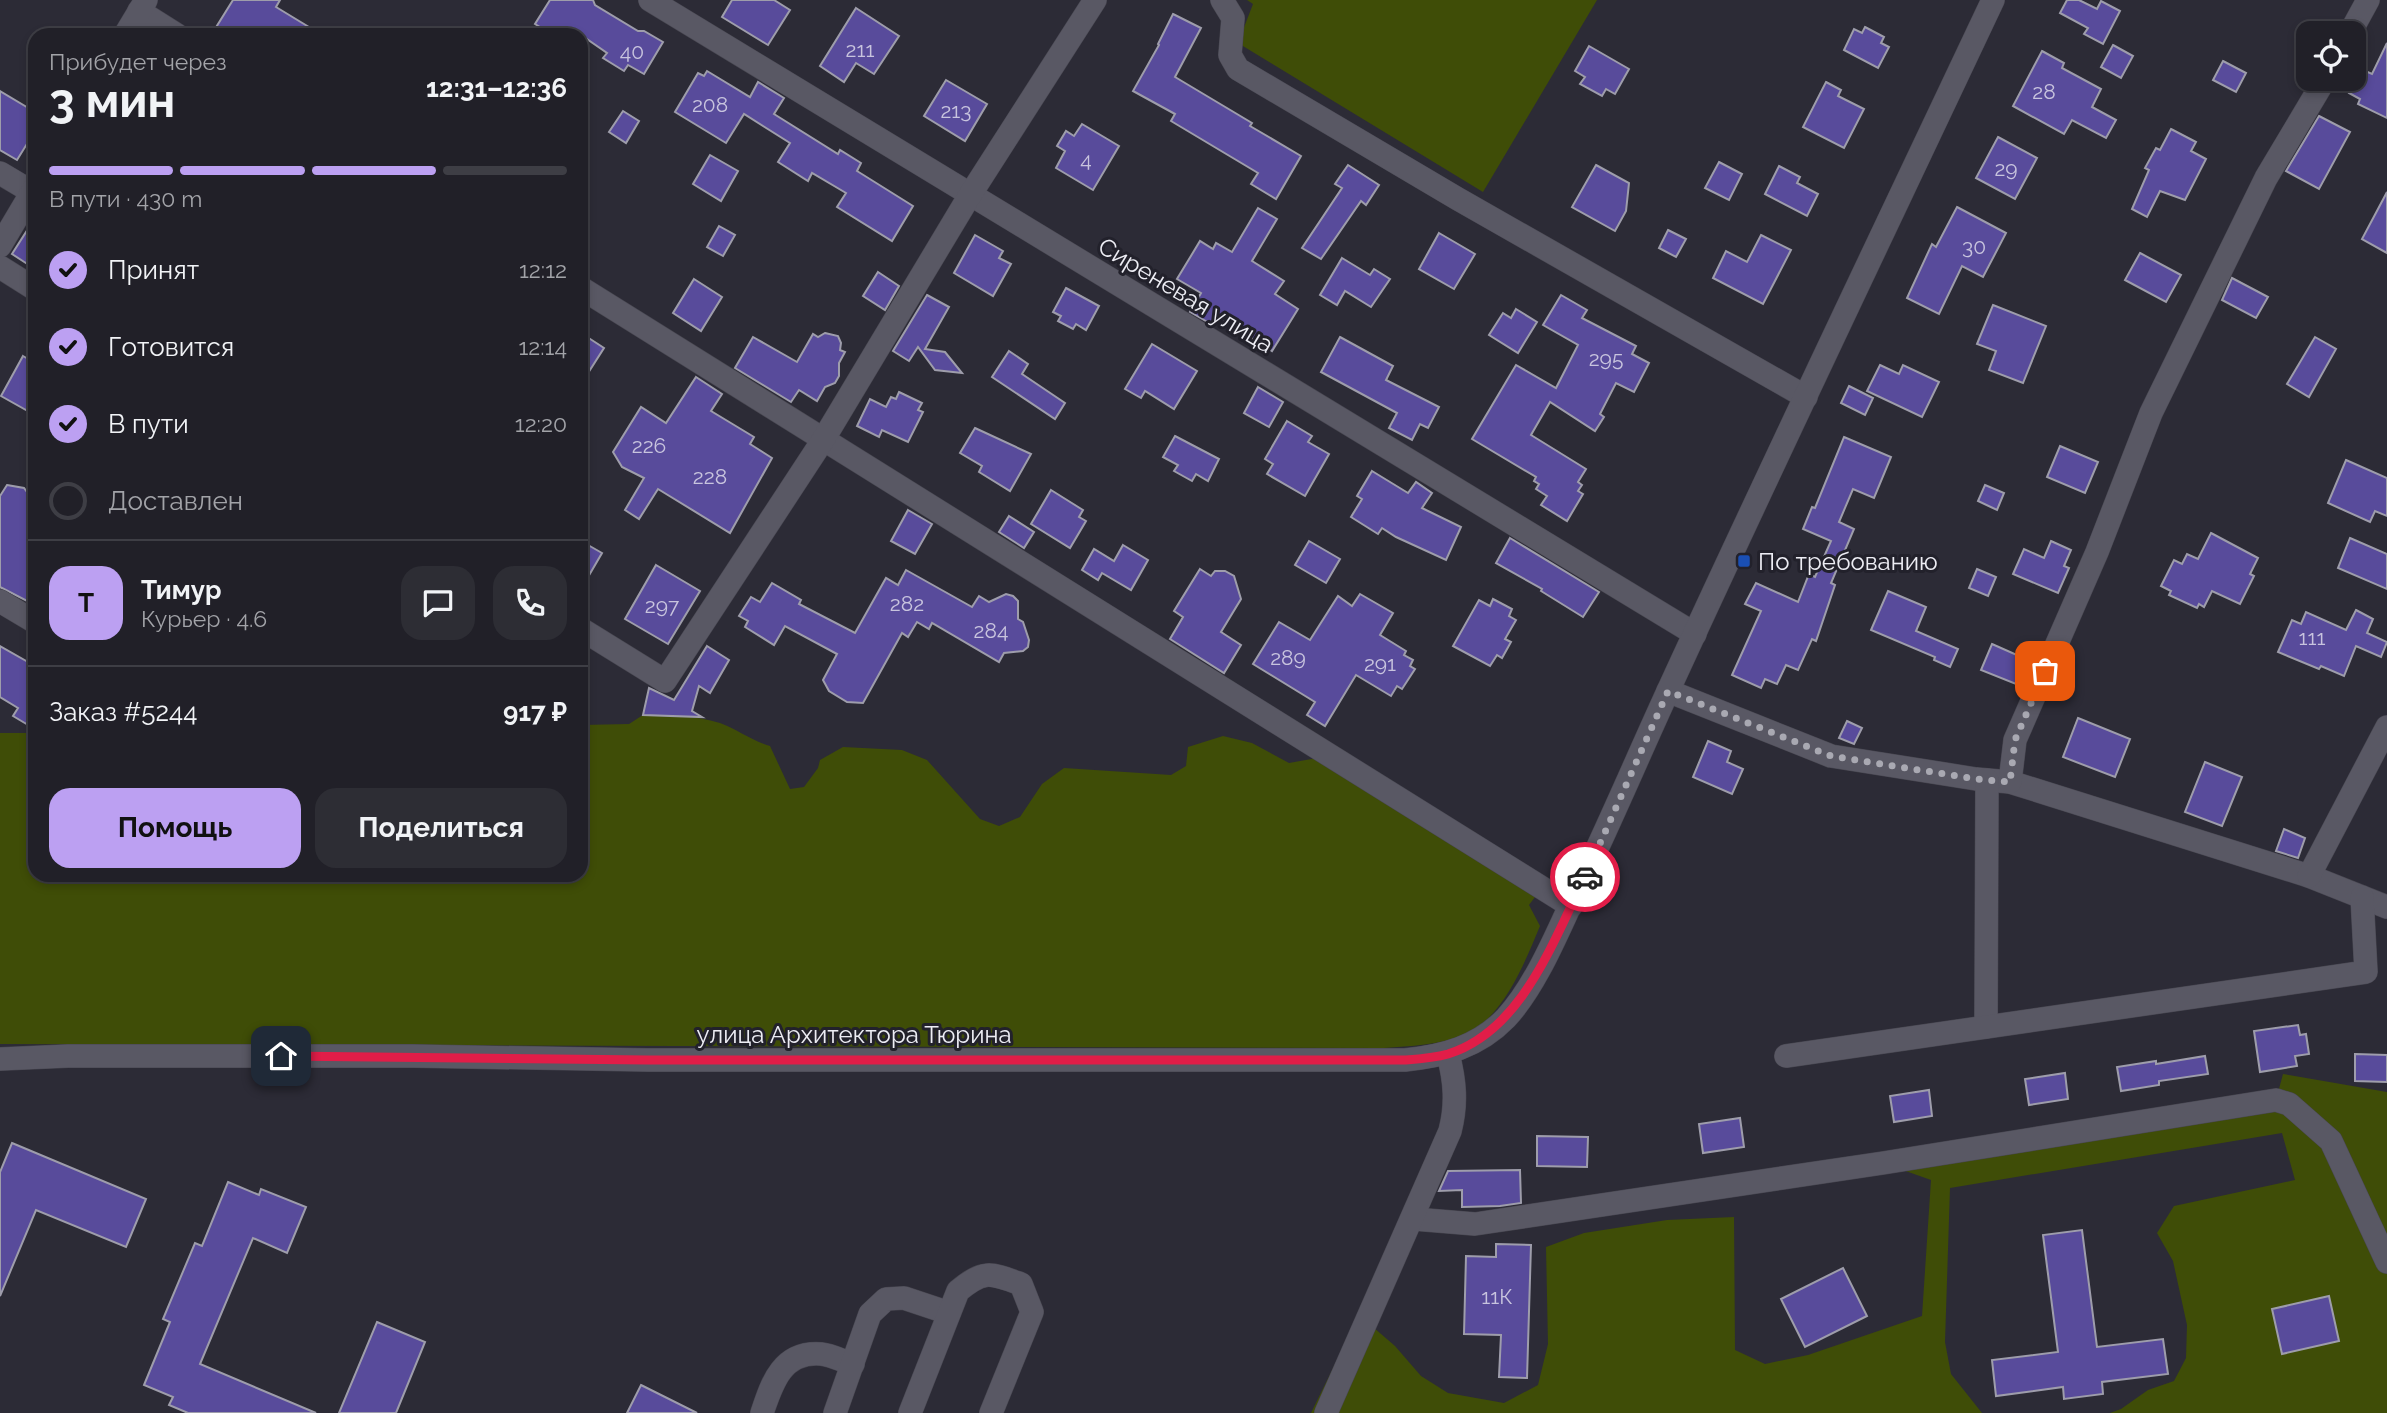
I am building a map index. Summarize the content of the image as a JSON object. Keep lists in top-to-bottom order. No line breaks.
{"streets":{"street":["Сиреневая улица","улица Архитектора Тюрина"]},"crossings":[["Сиреневая улица","улица Архитектора Тюрина"]],"places":{"transit":["По требованию"]},"house_numbers":["211","40","28","208","213","4","29","30","295","226","228","282","297","284","111","289","291","11К"],"page":{"heading":["3 мин","Прибудет через","12:31–12:36"],"panel":["Тимур","Курьер · 4.6","Заказ #5244","917 ₽"],"bar":"В пути · 430 m","list":[["Принят","12:12"],["Готовится","12:14"],["В пути","12:20"],"Доставлен"],"round":"Т","buttons":["Помощь","Поделиться"]}}
